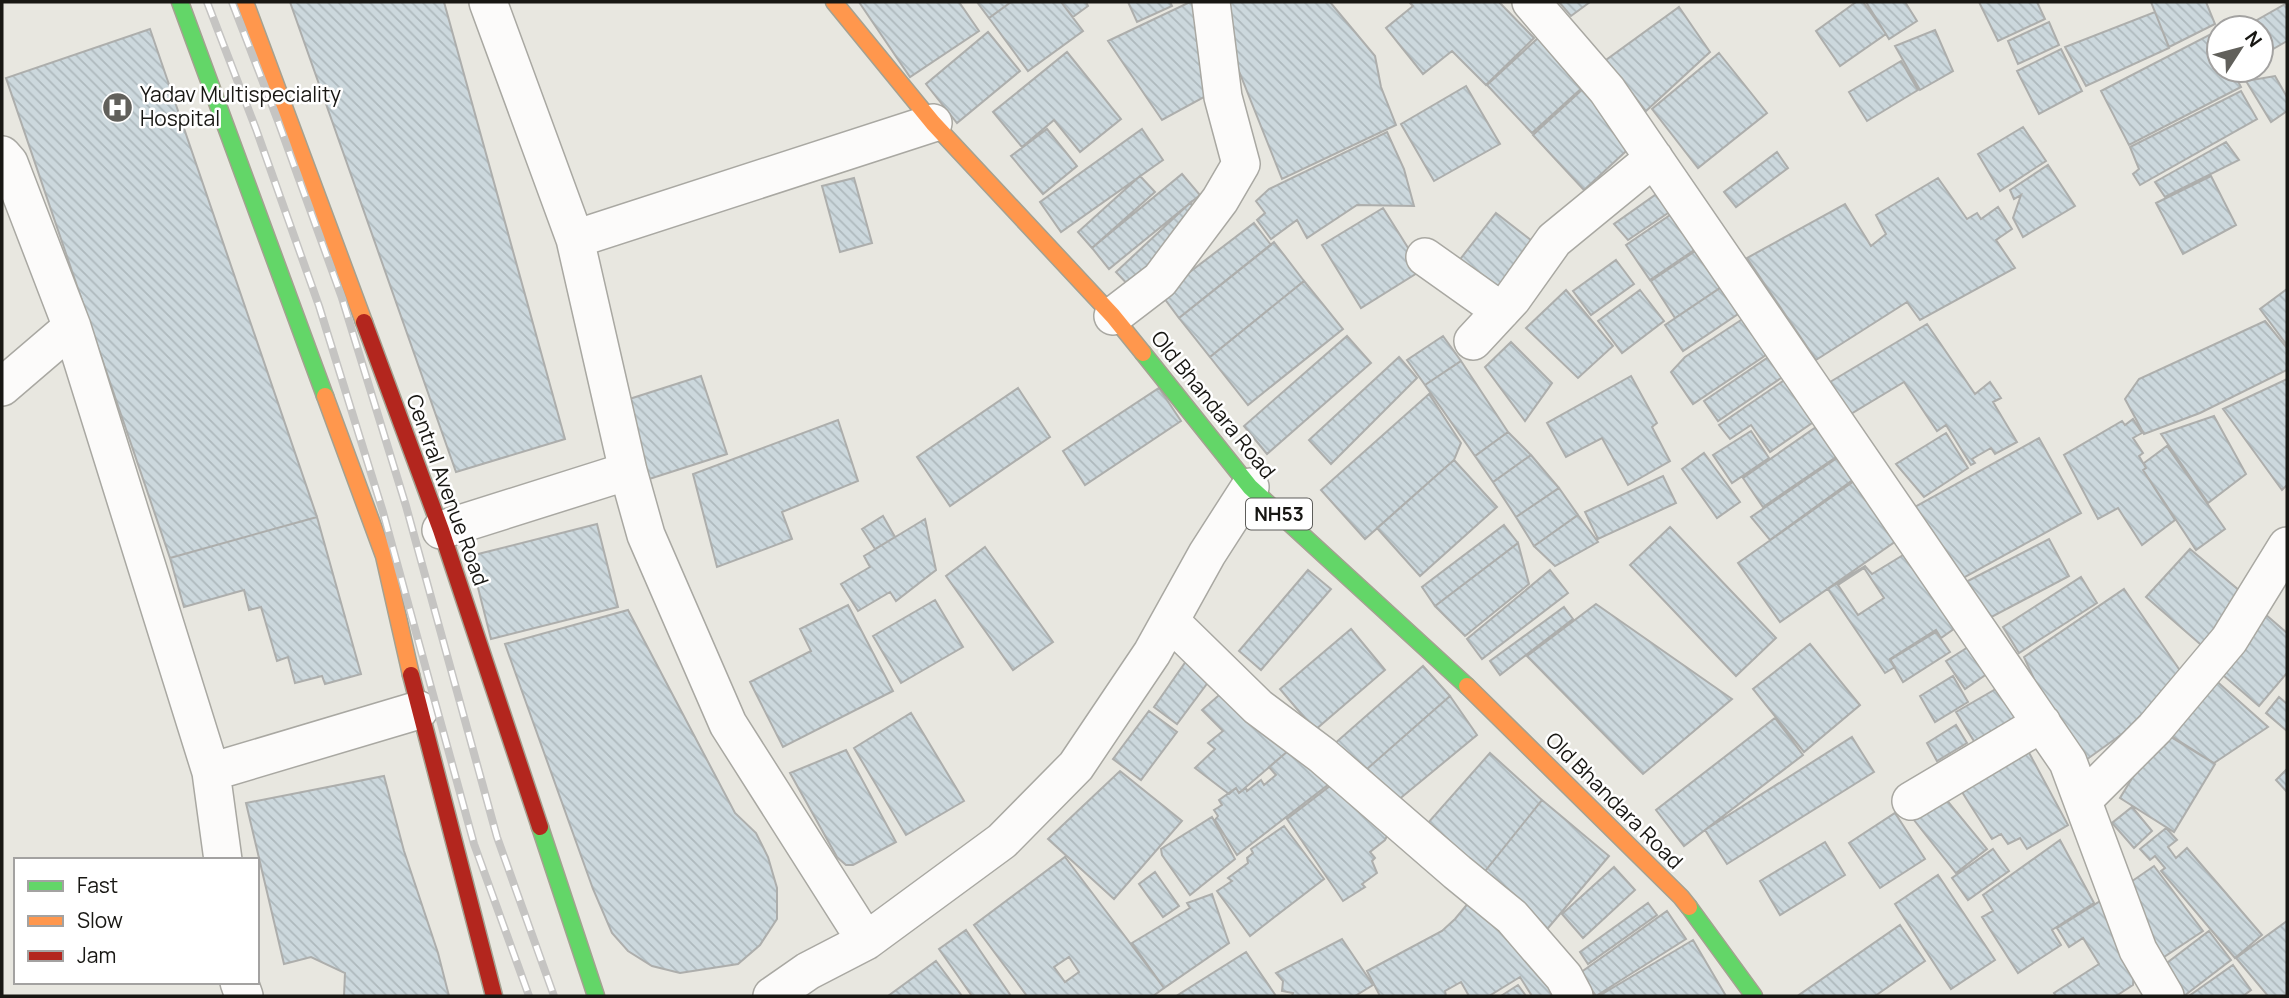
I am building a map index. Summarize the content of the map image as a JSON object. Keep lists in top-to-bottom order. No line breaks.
{"streets":{"main road":["Old Bhandara Road","Central Avenue Road","NH53"]},"places":{"hospital":["Yadav Multispeciality Hospital"]},"legend":["Fast","Slow","Jam"],"north":"top right"}
